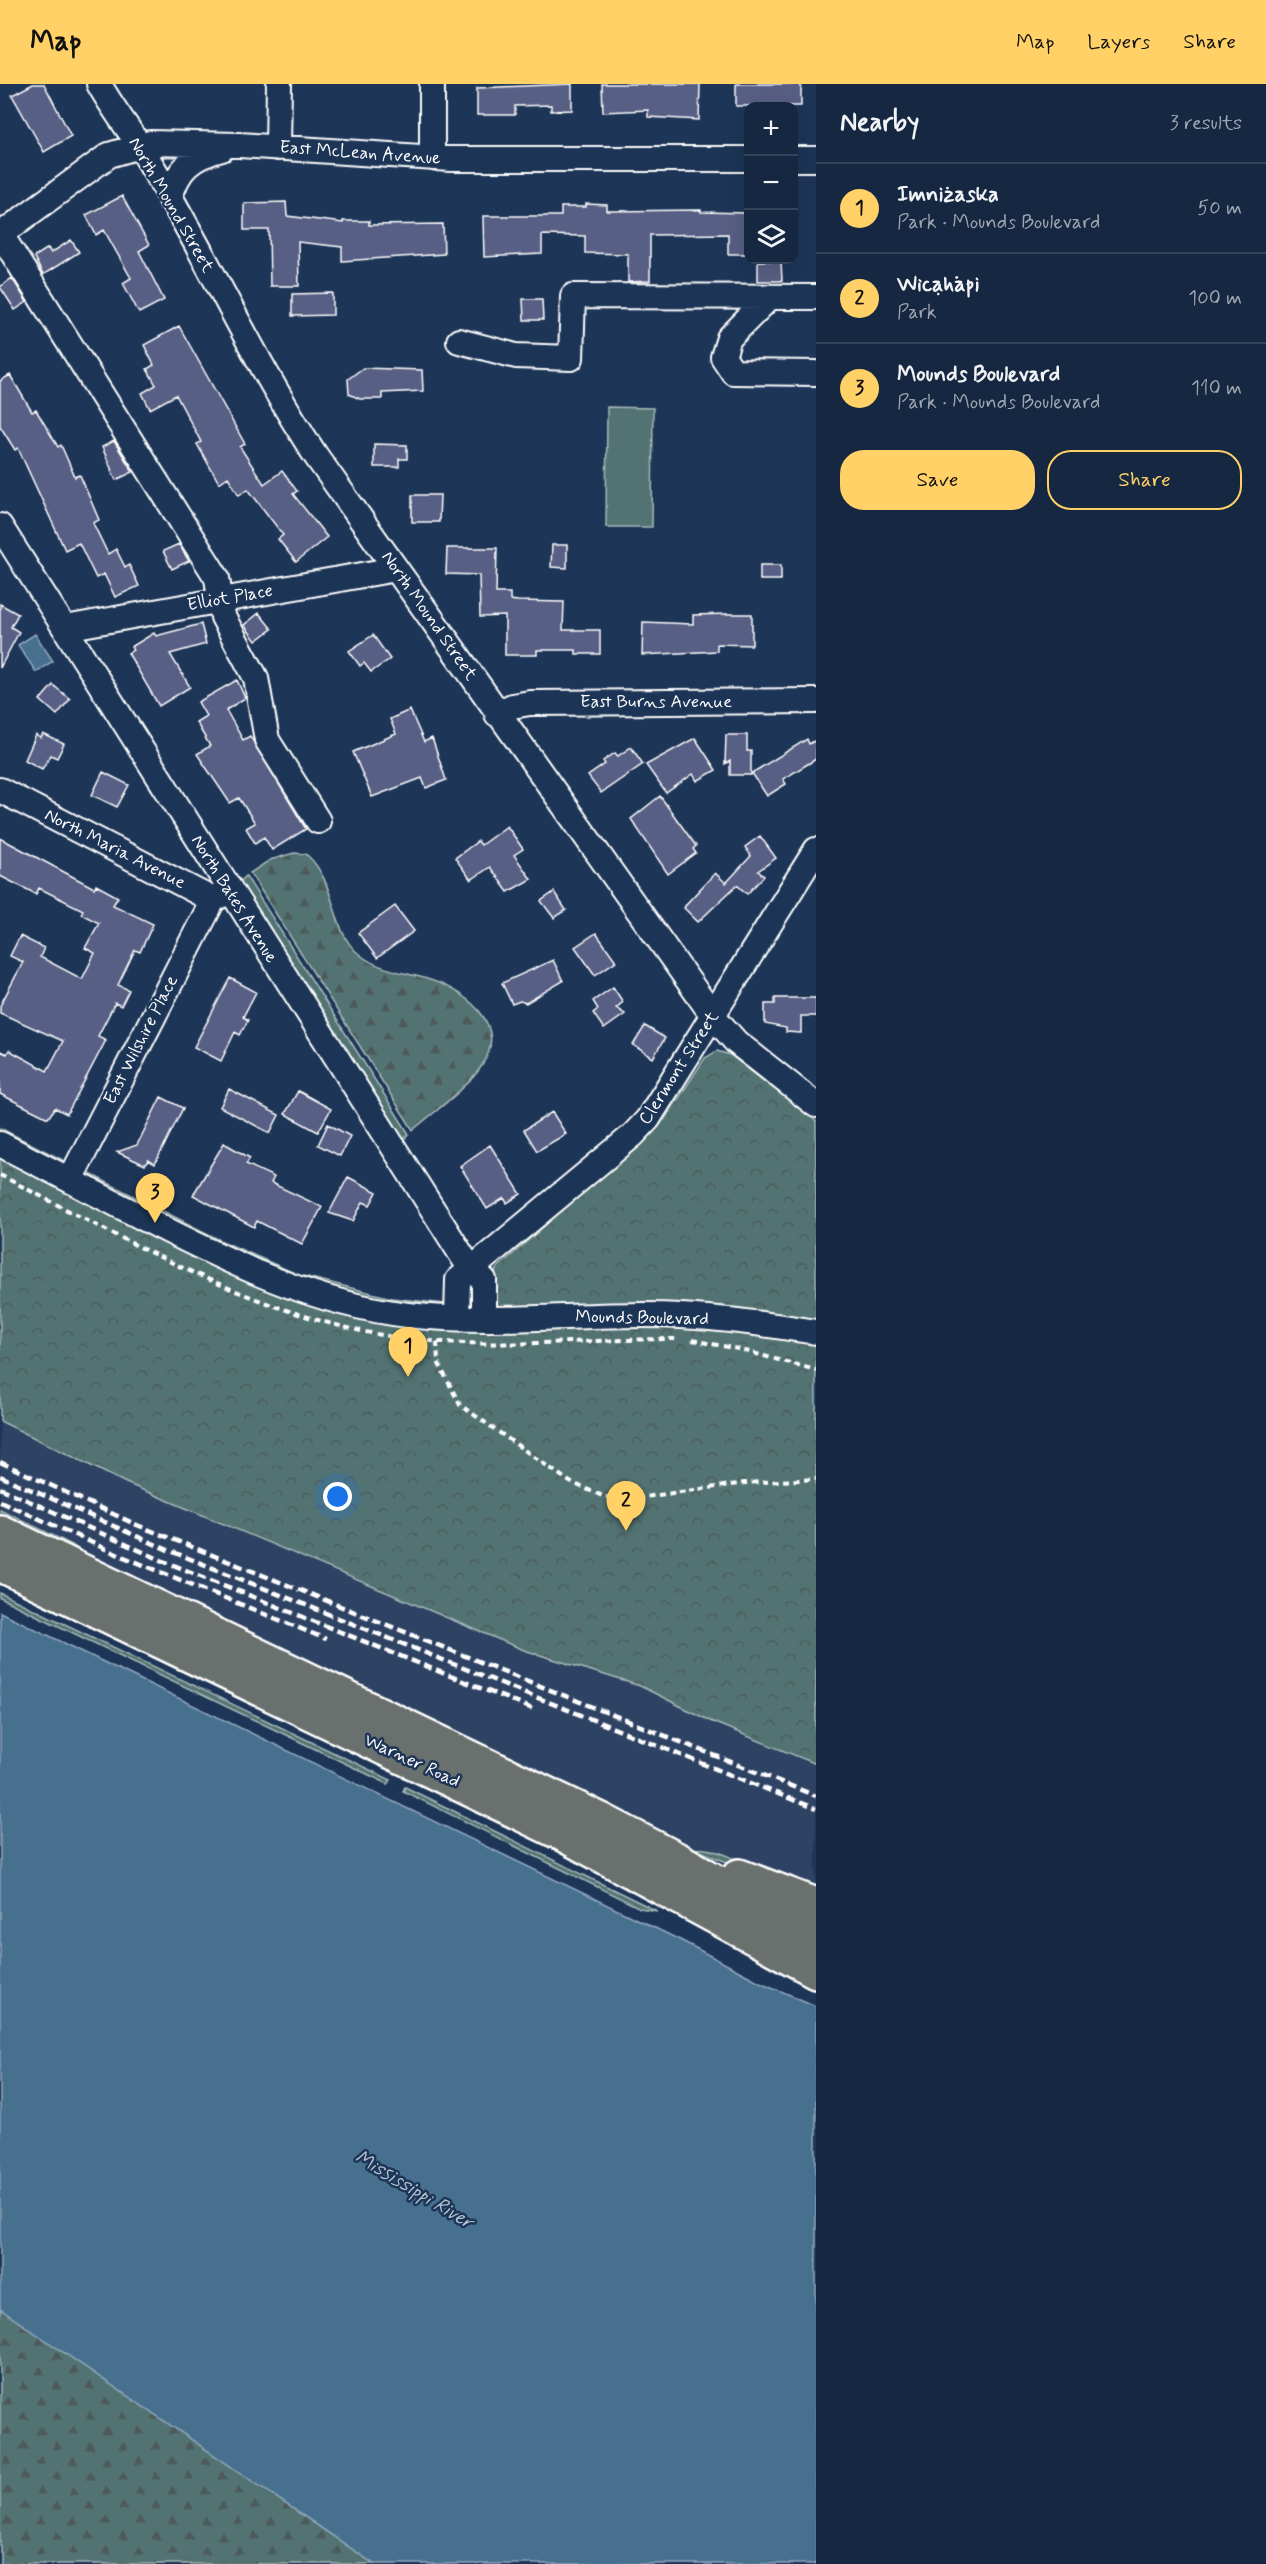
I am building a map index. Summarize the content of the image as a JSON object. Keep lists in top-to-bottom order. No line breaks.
{"streets":{"highway":["Warner Road"],"street":["East McLean Avenue","North Mound Street","Elliot Place","East Burns Avenue","North Maria Avenue","North Bates Avenue","East Wilshire Place","Clermont Street","Mounds Boulevard"]},"crossings":[["East McLean Avenue","North Mound Street"],["North Mound Street","Elliot Place"],["North Mound Street","East Burns Avenue"],["North Mound Street","Clermont Street"],["Elliot Place","North Bates Avenue"],["North Maria Avenue","North Bates Avenue"],["North Maria Avenue","East Wilshire Place"],["North Bates Avenue","East Wilshire Place"],["North Bates Avenue","Clermont Street"],["East Wilshire Place","Mounds Boulevard"],["Clermont Street","Mounds Boulevard"]],"water":["Mississippi River"],"page":{"header":"Map","nav":["Map","Layers","Share"],"heading":["Nearby","3 results"],"map_buttons":["+","−"],"list":[{"mark":"1","name":"Imniżaska","note":"Park · Mounds Boulevard","value":"50 m"},{"mark":"2","name":"Wic̣aḣapi","note":"Park","value":"100 m"},{"mark":"3","name":"Mounds Boulevard","note":"Park · Mounds Boulevard","value":"110 m"}],"buttons":["Save","Share"],"pins":["3","1","2"]}}
